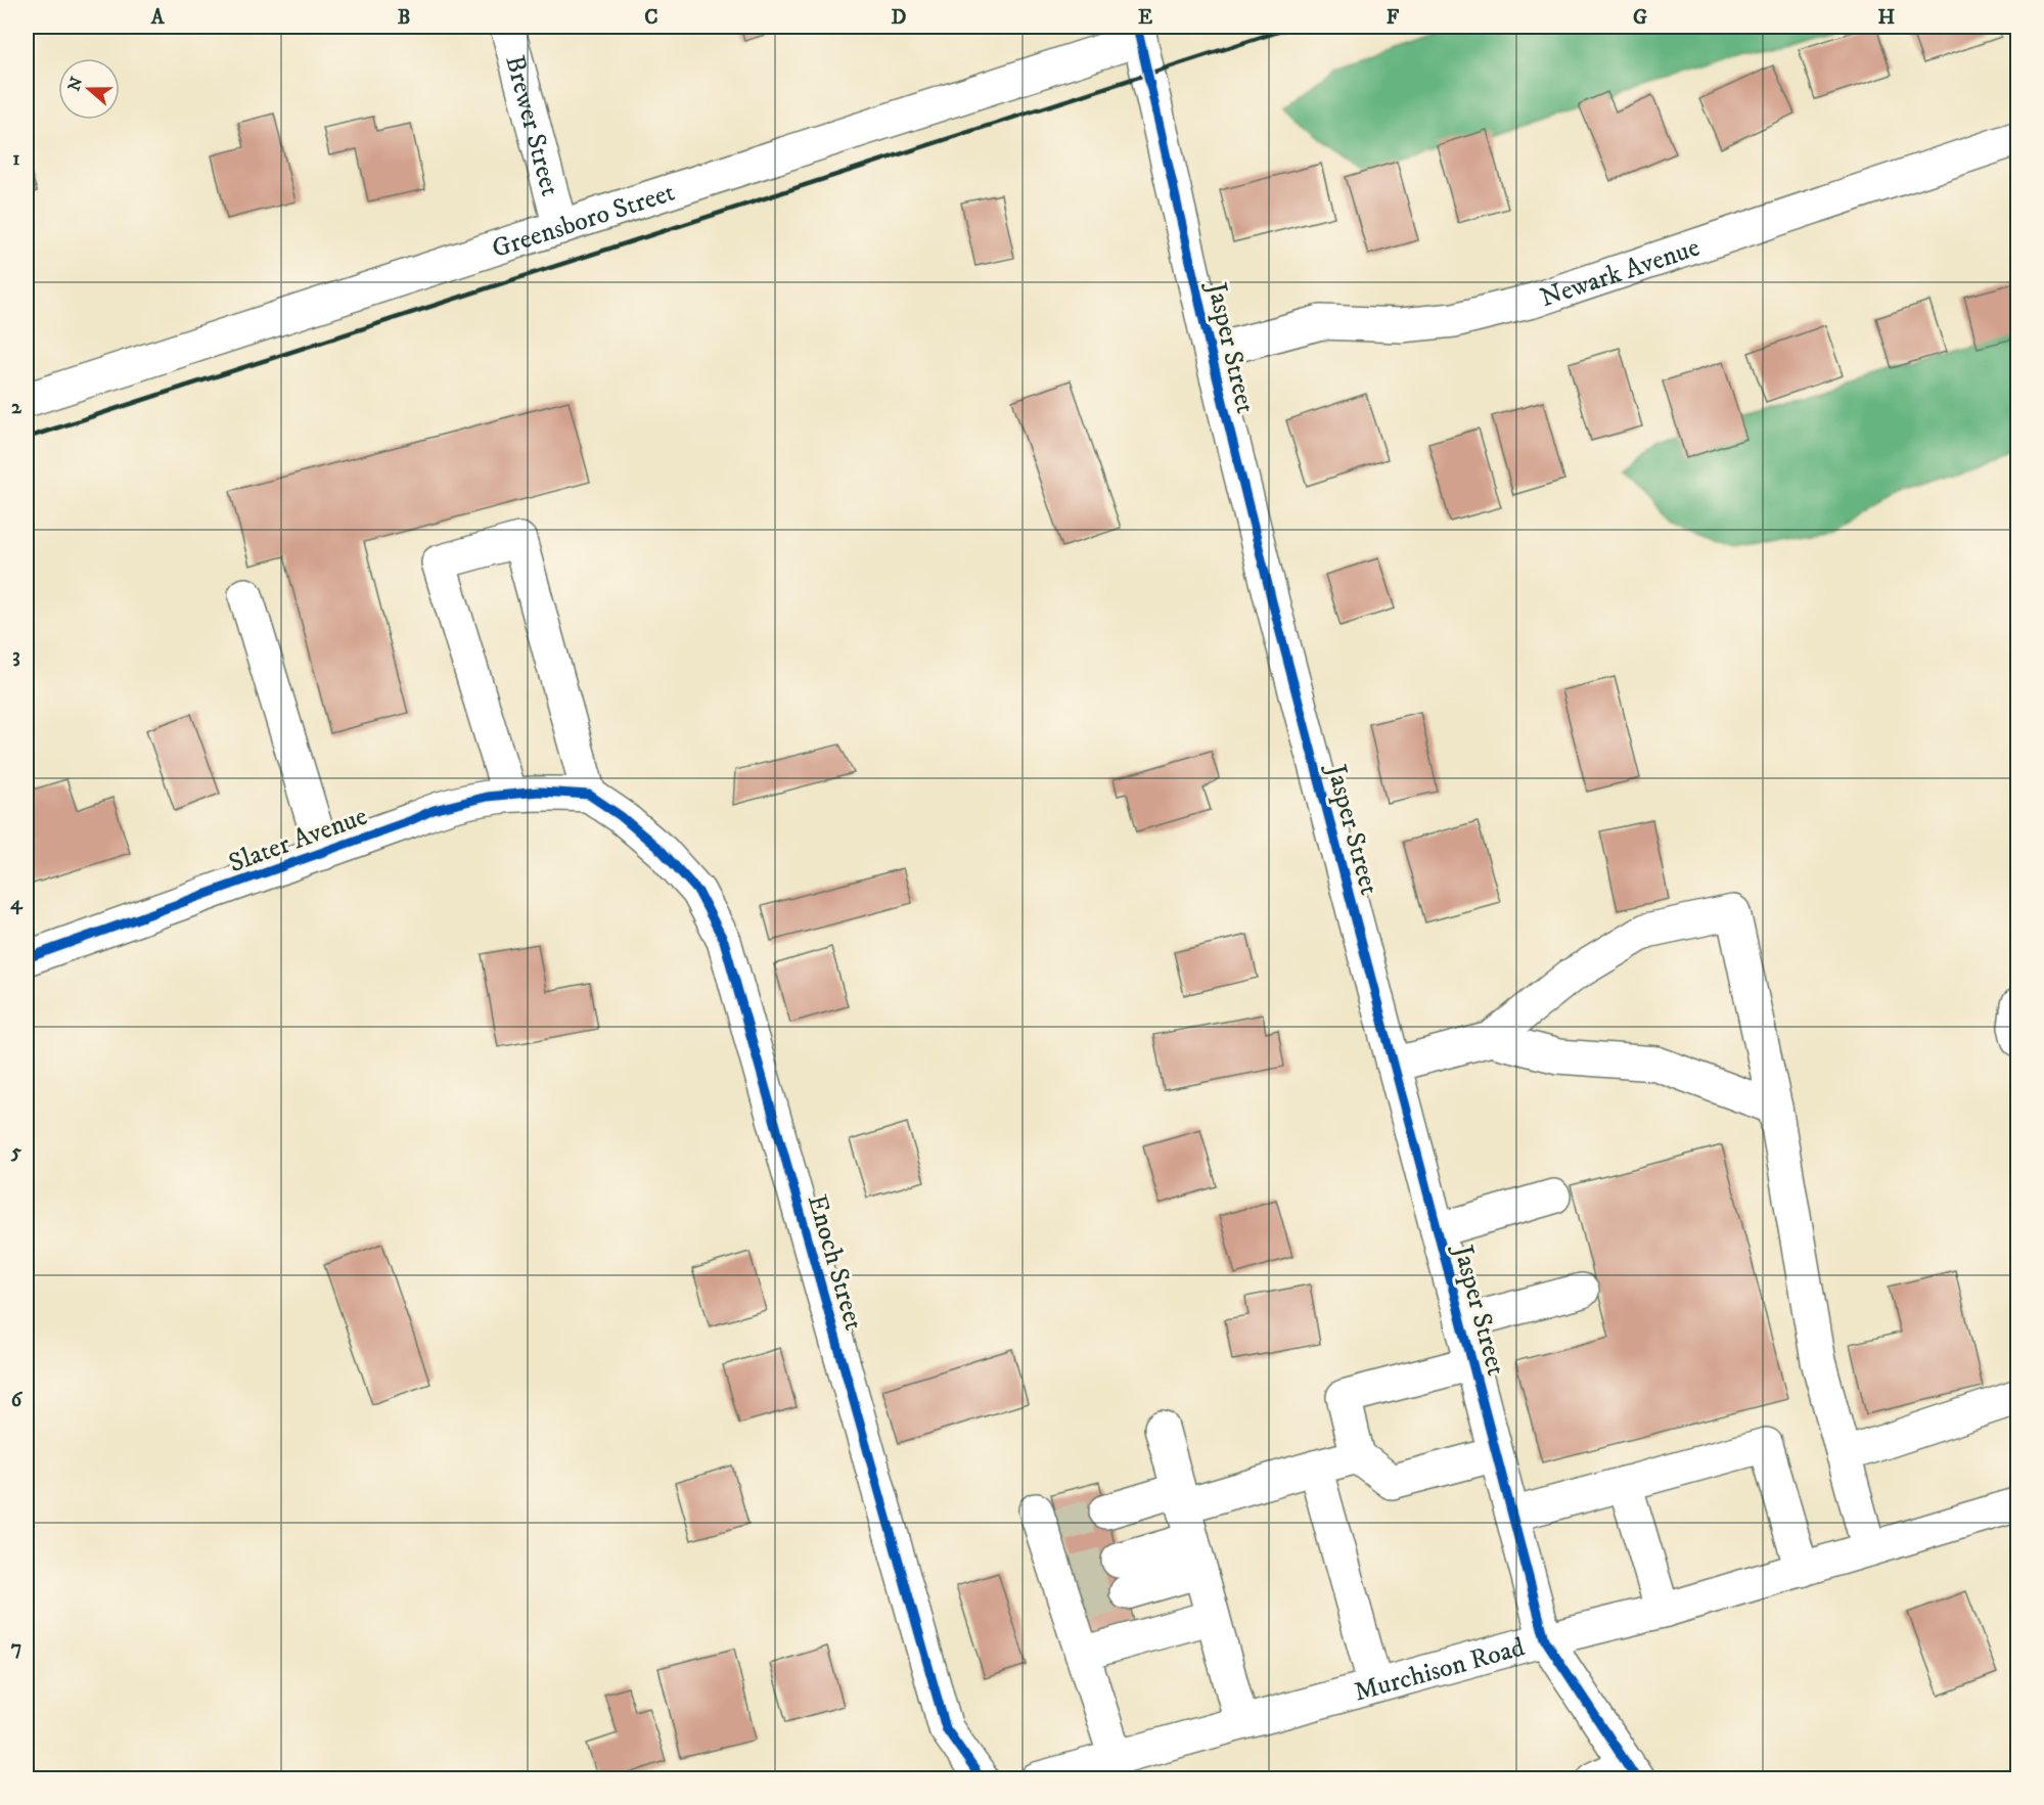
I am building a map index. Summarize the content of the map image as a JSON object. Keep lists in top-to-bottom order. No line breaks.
{"streets":{"street":["Brewer Street","Greensboro Street","Newark Avenue","Jasper Street","Slater Avenue","Enoch Street","Murchison Road"]},"crossings":[["Brewer Street","Greensboro Street"],["Greensboro Street","Jasper Street"],["Newark Avenue","Jasper Street"],["Jasper Street","Murchison Road"],["Slater Avenue","Enoch Street"]],"north":"left","grid":{"columns":["A","B","C","D","E","F","G","H"],"rows":["1","2","3","4","5","6","7"]}}
